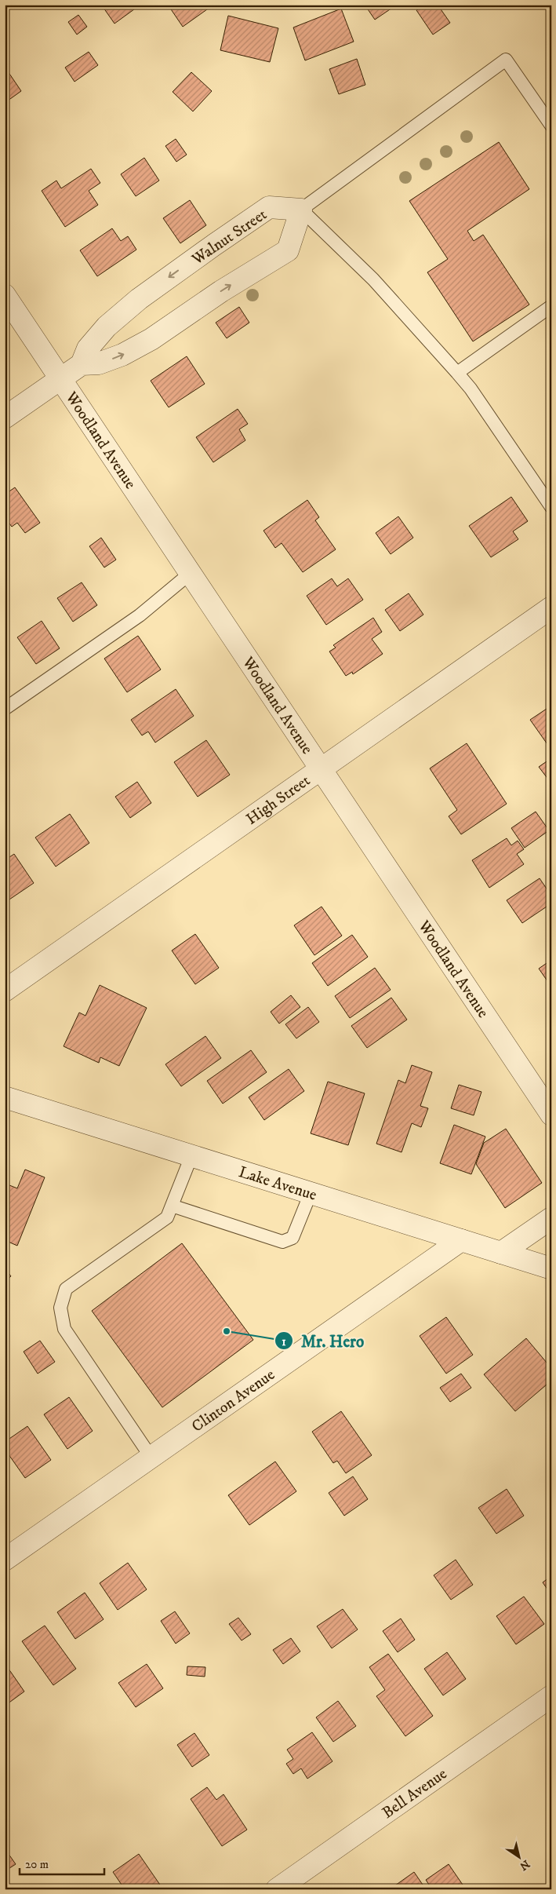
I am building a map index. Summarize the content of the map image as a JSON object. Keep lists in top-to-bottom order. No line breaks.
{"streets":{"street":["Walnut Street","Woodland Avenue","High Street","Lake Avenue","Clinton Avenue","Bell Avenue"]},"crossings":[["Woodland Avenue","High Street"],["Lake Avenue","Clinton Avenue"]],"places":["Mr. Hero"],"scale_bar":"20 m","north":"bottom right"}
